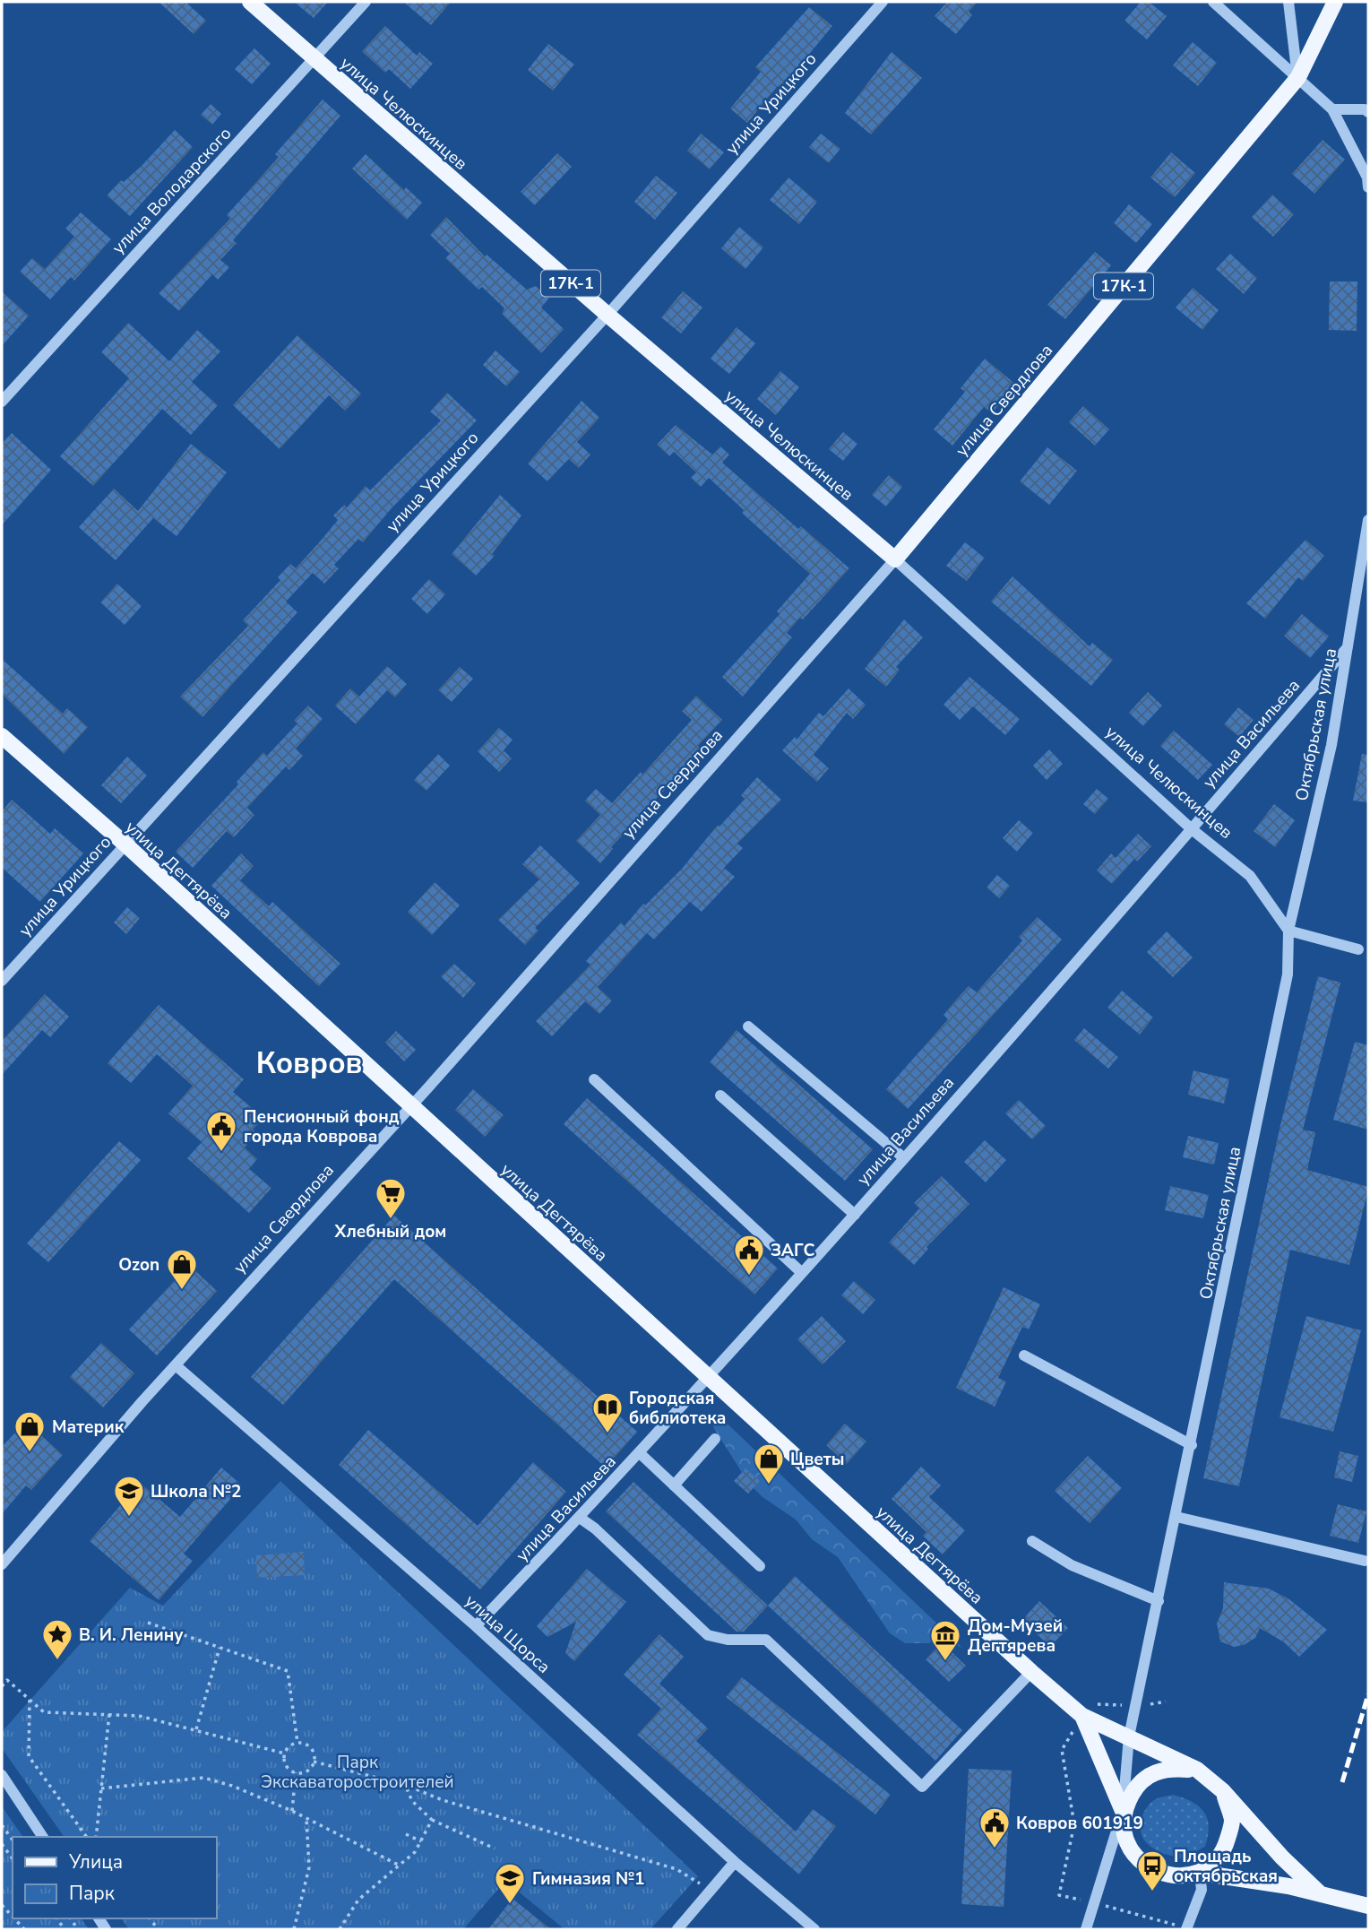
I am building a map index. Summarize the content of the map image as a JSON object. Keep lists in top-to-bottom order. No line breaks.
{"streets":{"main road":["улица Челюскинцев","17К-1","улица Свердлова","улица Дегтярёва"],"street":["улица Урицкого","улица Володарского","Октябрьская улица","улица Васильева","улица Щорса"]},"crossings":[["улица Урицкого","улица Челюскинцев"],["улица Урицкого","улица Дегтярёва"],["улица Челюскинцев","улица Володарского"],["улица Челюскинцев","улица Свердлова"],["улица Челюскинцев","Октябрьская улица"],["улица Челюскинцев","улица Васильева"],["улица Свердлова","улица Дегтярёва"],["улица Свердлова","улица Щорса"],["Октябрьская улица","улица Васильева"],["Октябрьская улица","улица Дегтярёва"],["улица Васильева","улица Дегтярёва"],["улица Васильева","улица Щорса"]],"districts":["Ковров"],"parks":["Парк Экскаваторостроителей"],"places":{"public building":["Пенсионный фонд города Коврова","ЗАГС","Ковров 601919"],"supermarket":["Хлебный дом"],"shop":["Ozon","Материк","Цветы"],"library":["Городская библиотека"],"school or university":["Школа №2","Гимназия №1"],"place":["В. И. Ленину"],"museum":["Дом-Музей Дегтярева"],"bus stop":["Площадь октябрьская"]},"legend":["Улица","Парк"]}
